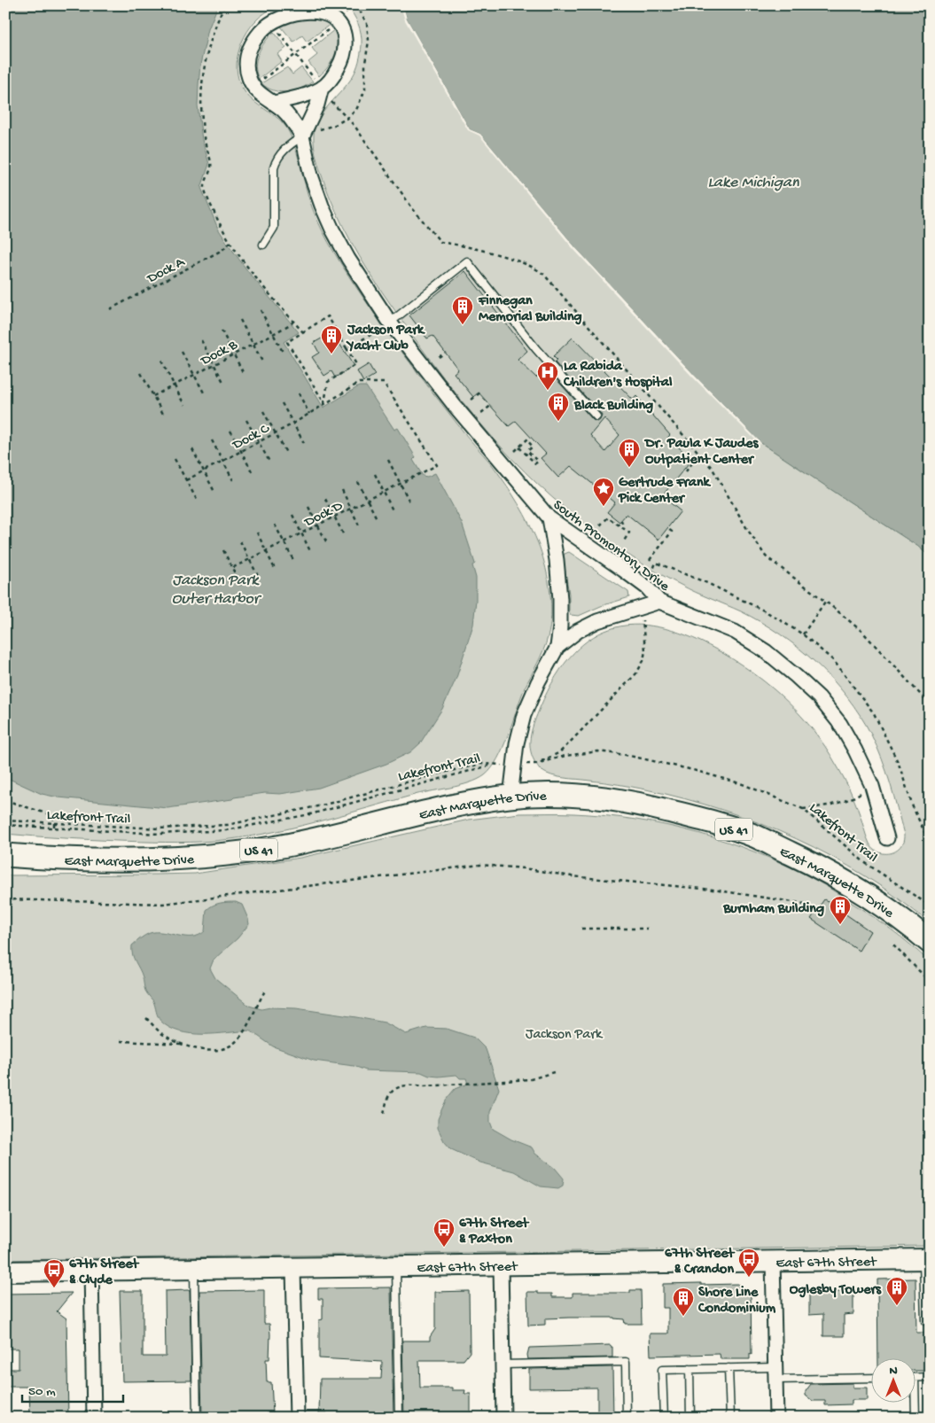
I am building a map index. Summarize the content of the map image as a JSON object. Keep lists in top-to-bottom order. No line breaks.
{"streets":{"main road":["East Marquette Drive","US 41"],"street":["South Promontory Drive","East 67th Street"],"path":["Dock A","Dock B","Dock C","Dock D","Lakefront Trail"]},"crossings":[["Dock C","Dock D"]],"water":["Lake Michigan","Jackson Park Outer Harbor"],"parks":["Jackson Park"],"places":{"building":["Finnegan Memorial Building","Jackson Park Yacht Club","Black Building","Dr. Paula K Jaudes Outpatient Center","Burnham Building","Oglesby Towers","Shore Line Condominium"],"hospital":["La Rabida Children's Hospital"],"place":["Gertrude Frank Pick Center"],"bus stop":["67th Street & Paxton","67th Street & Crandon","67th Street & Clyde"]},"scale_bar":"50 m","north":"top"}
